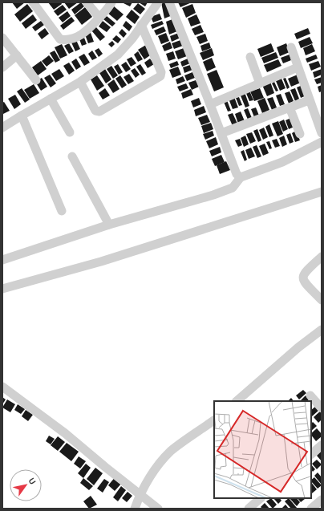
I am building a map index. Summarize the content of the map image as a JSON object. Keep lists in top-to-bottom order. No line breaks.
{"north":"top right"}
